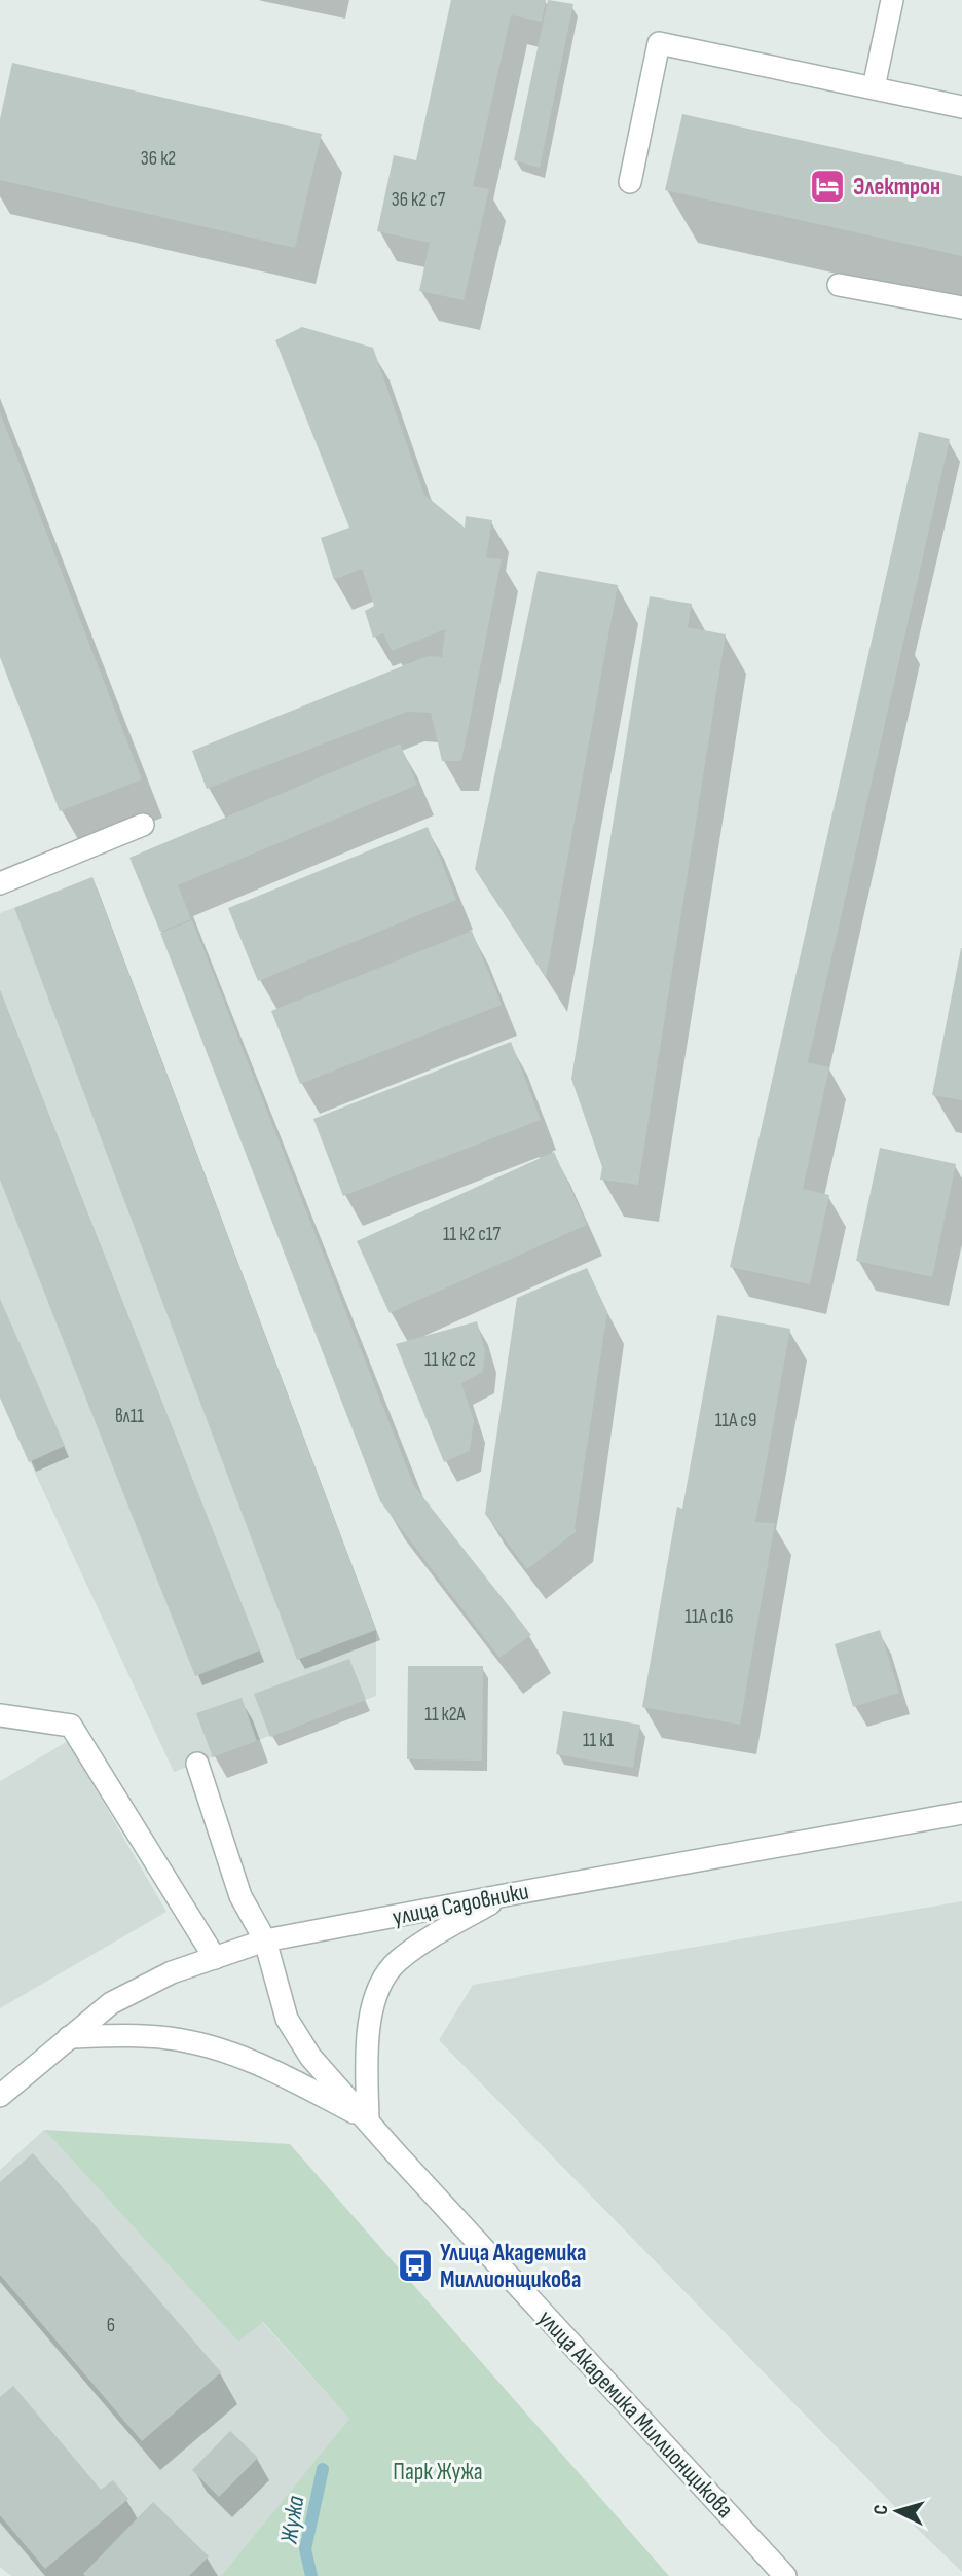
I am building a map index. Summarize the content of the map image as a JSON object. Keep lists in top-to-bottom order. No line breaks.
{"streets":{"street":["улица Садовники","улица Академика Миллионщикова"]},"crossings":[["улица Садовники","улица Академика Миллионщикова"]],"water":["Жужа"],"parks":["Парк Жужа"],"places":{"hotel":["Электрон"],"bus stop":["Улица Академика Миллионщикова"]},"house_numbers":["36 к2","36 к2 с7","11 к2 с17","11 к2 с2","вл11","11А с9","11А с16","11 к2А","11 к1","6"],"north":"left"}
